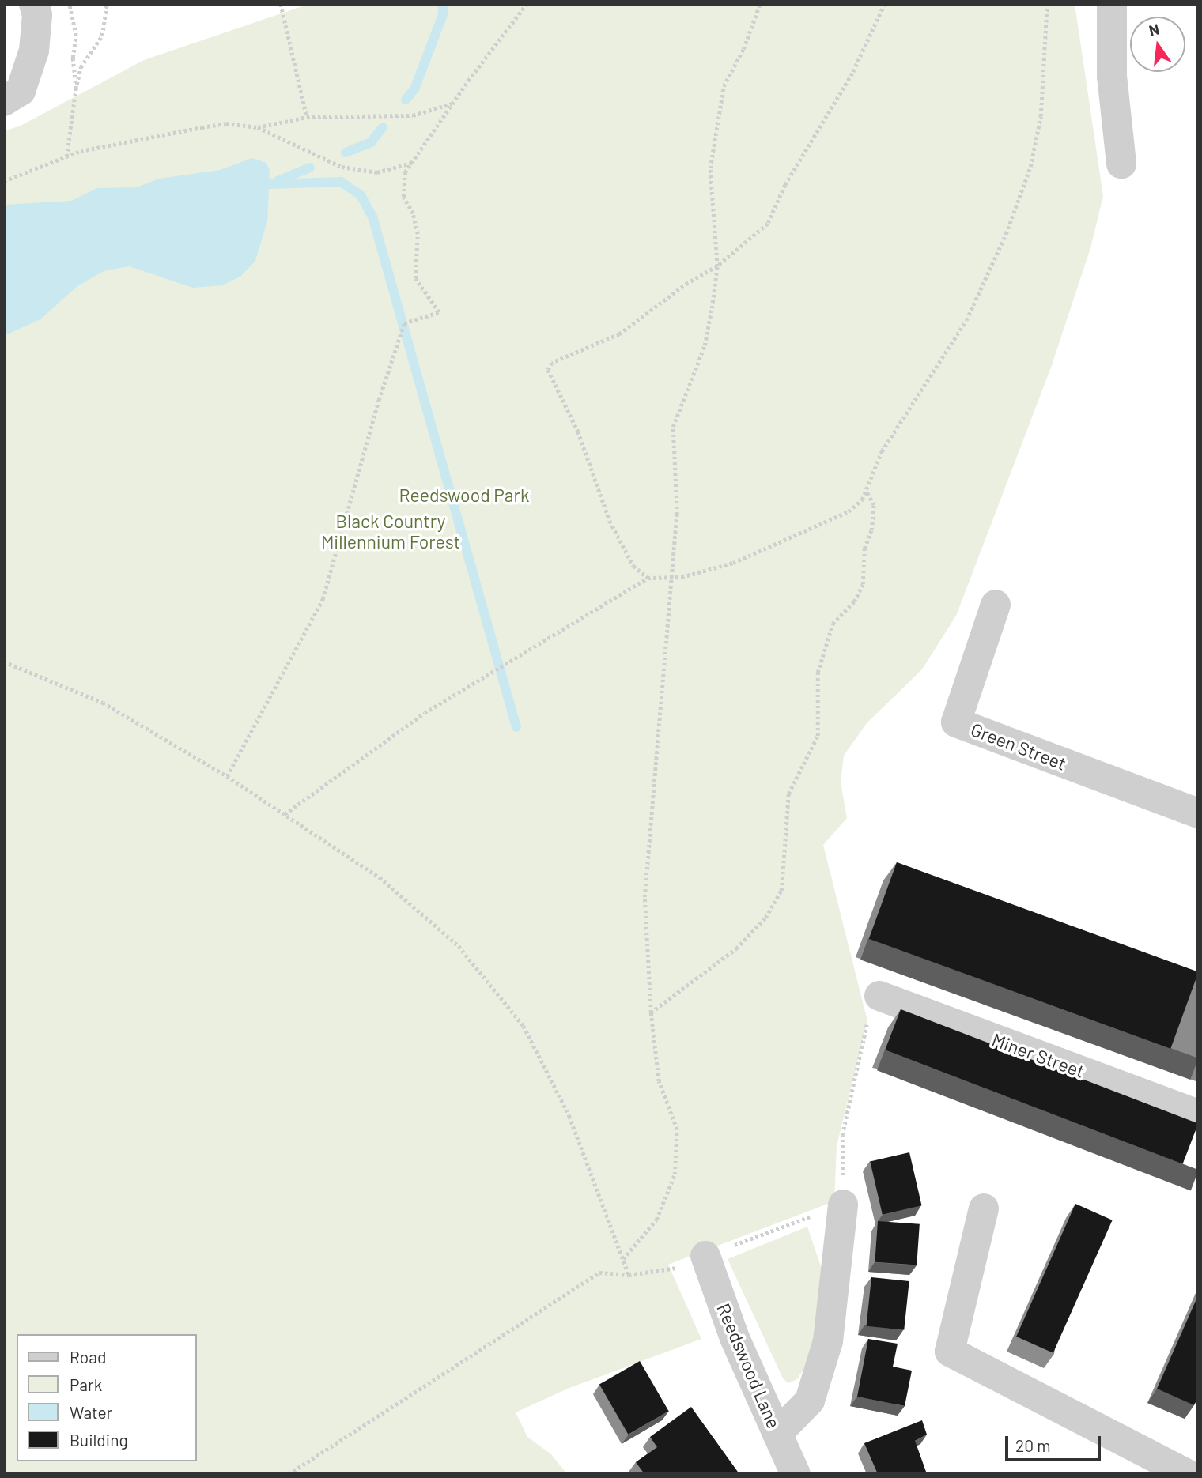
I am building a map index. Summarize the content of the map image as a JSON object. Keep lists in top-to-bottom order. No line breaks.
{"streets":{"street":["Green Street","Miner Street","Reedswood Lane"]},"parks":["Reedswood Park","Black Country Millennium Forest"],"legend":["Road","Park","Water","Building"],"scale_bar":"20 m","north":"top"}
